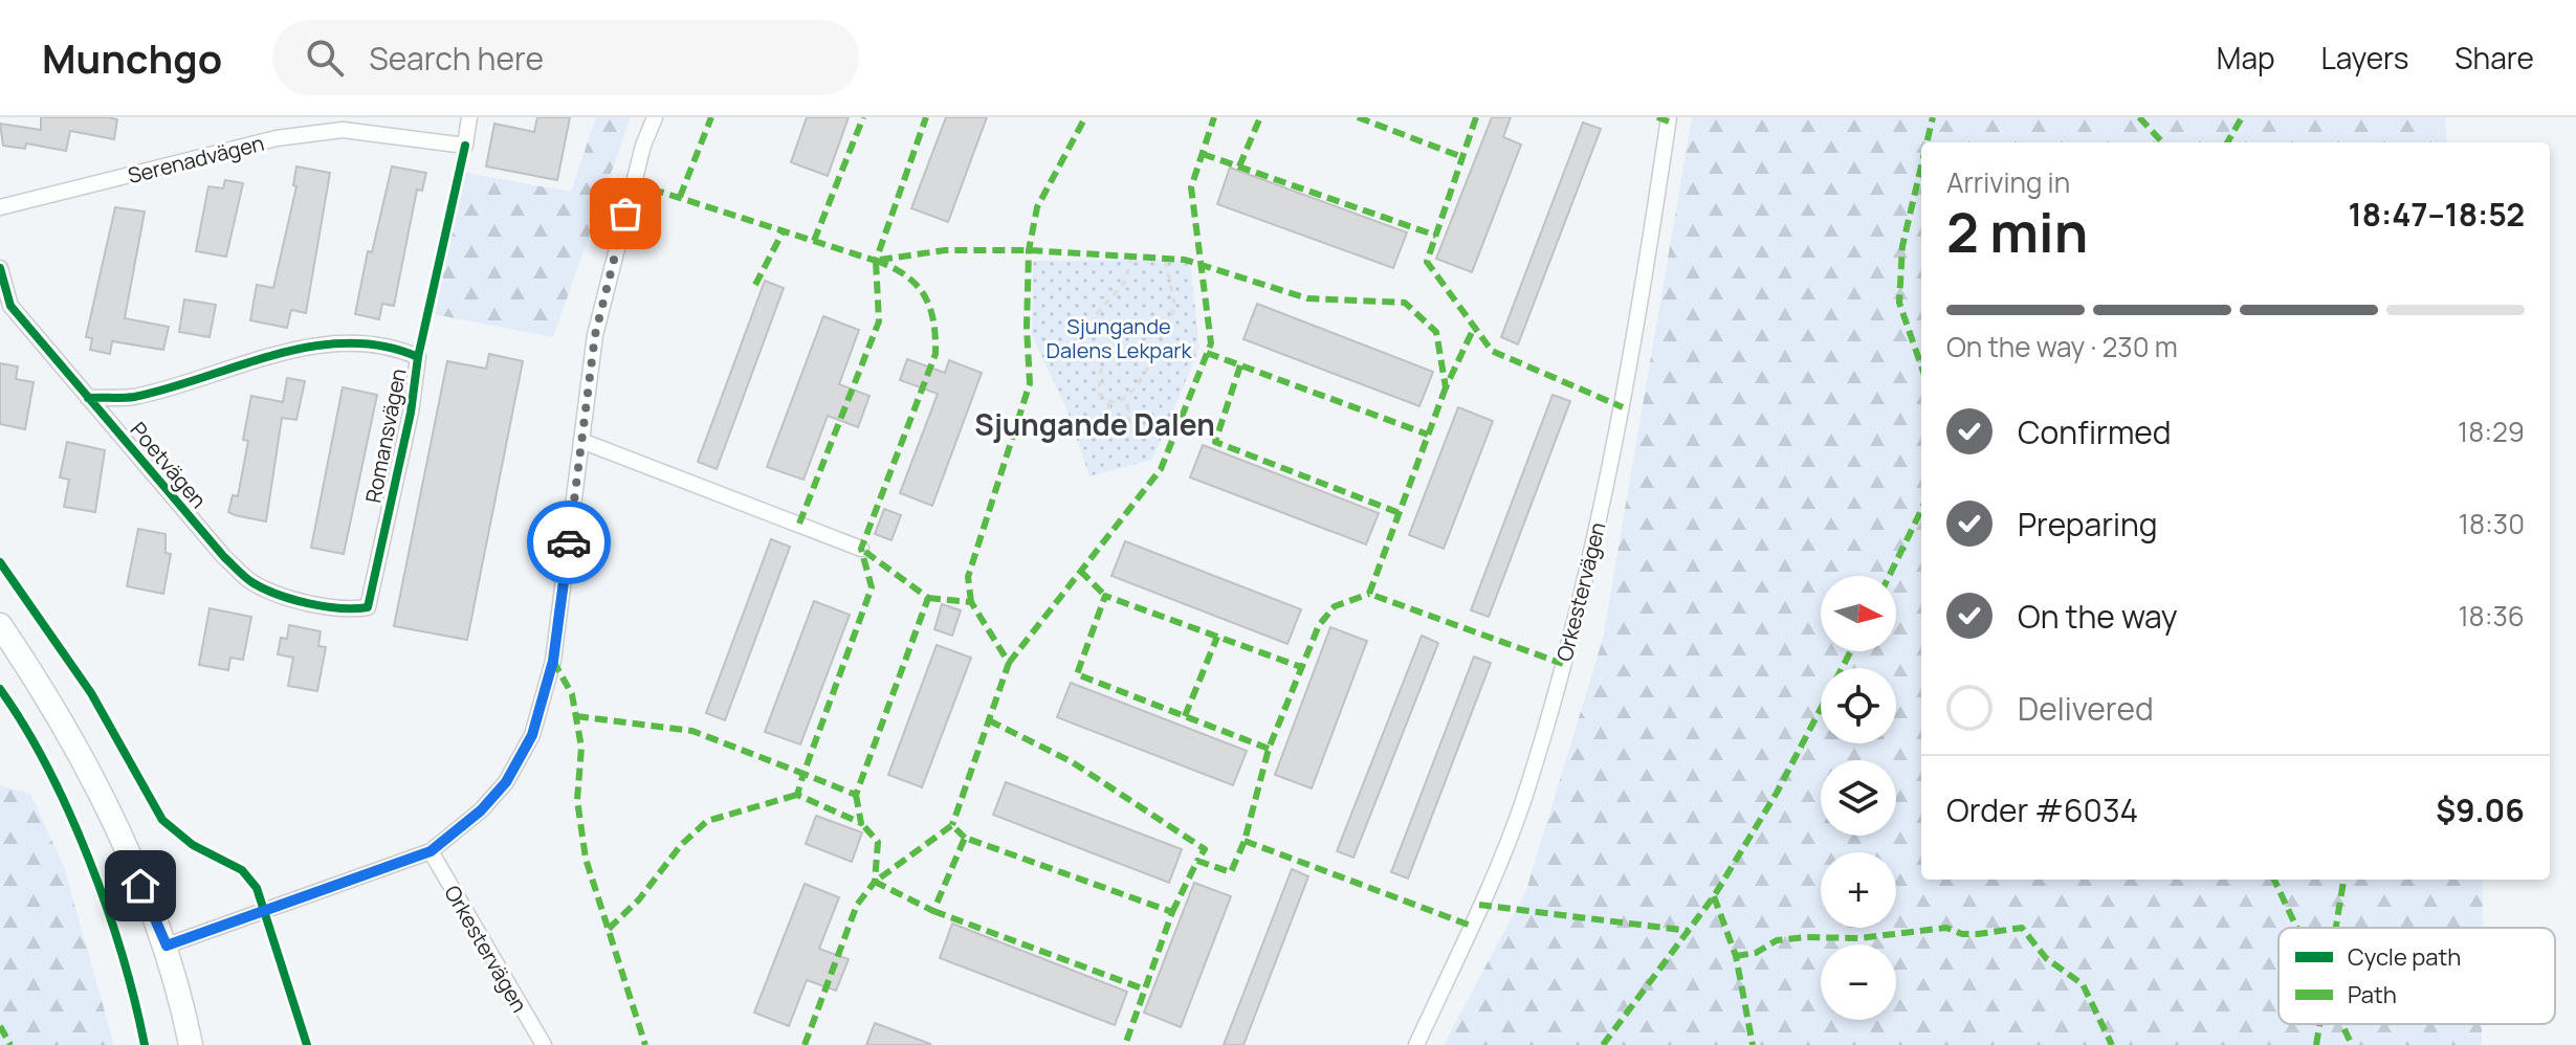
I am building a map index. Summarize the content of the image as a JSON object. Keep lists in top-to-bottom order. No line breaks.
{"streets":{"street":["Serenadvägen","Romansvägen","Poetvägen","Orkestervägen"]},"crossings":[["Romansvägen","Poetvägen"]],"districts":["Sjungande Dalen"],"parks":["Sjungande Dalens Lekpark"],"legend":["Cycle path","Path"],"north":"right","page":{"header":"Munchgo","search":"Search here","nav":["Map","Layers","Share"],"heading":["2 min","Arriving in","18:47–18:52"],"panel":["Order #6034","$9.06"],"bar":"On the way · 230 m","list":[["Confirmed","18:29"],["Preparing","18:30"],["On the way","18:36"],"Delivered"],"map_buttons":["+","−"]}}
